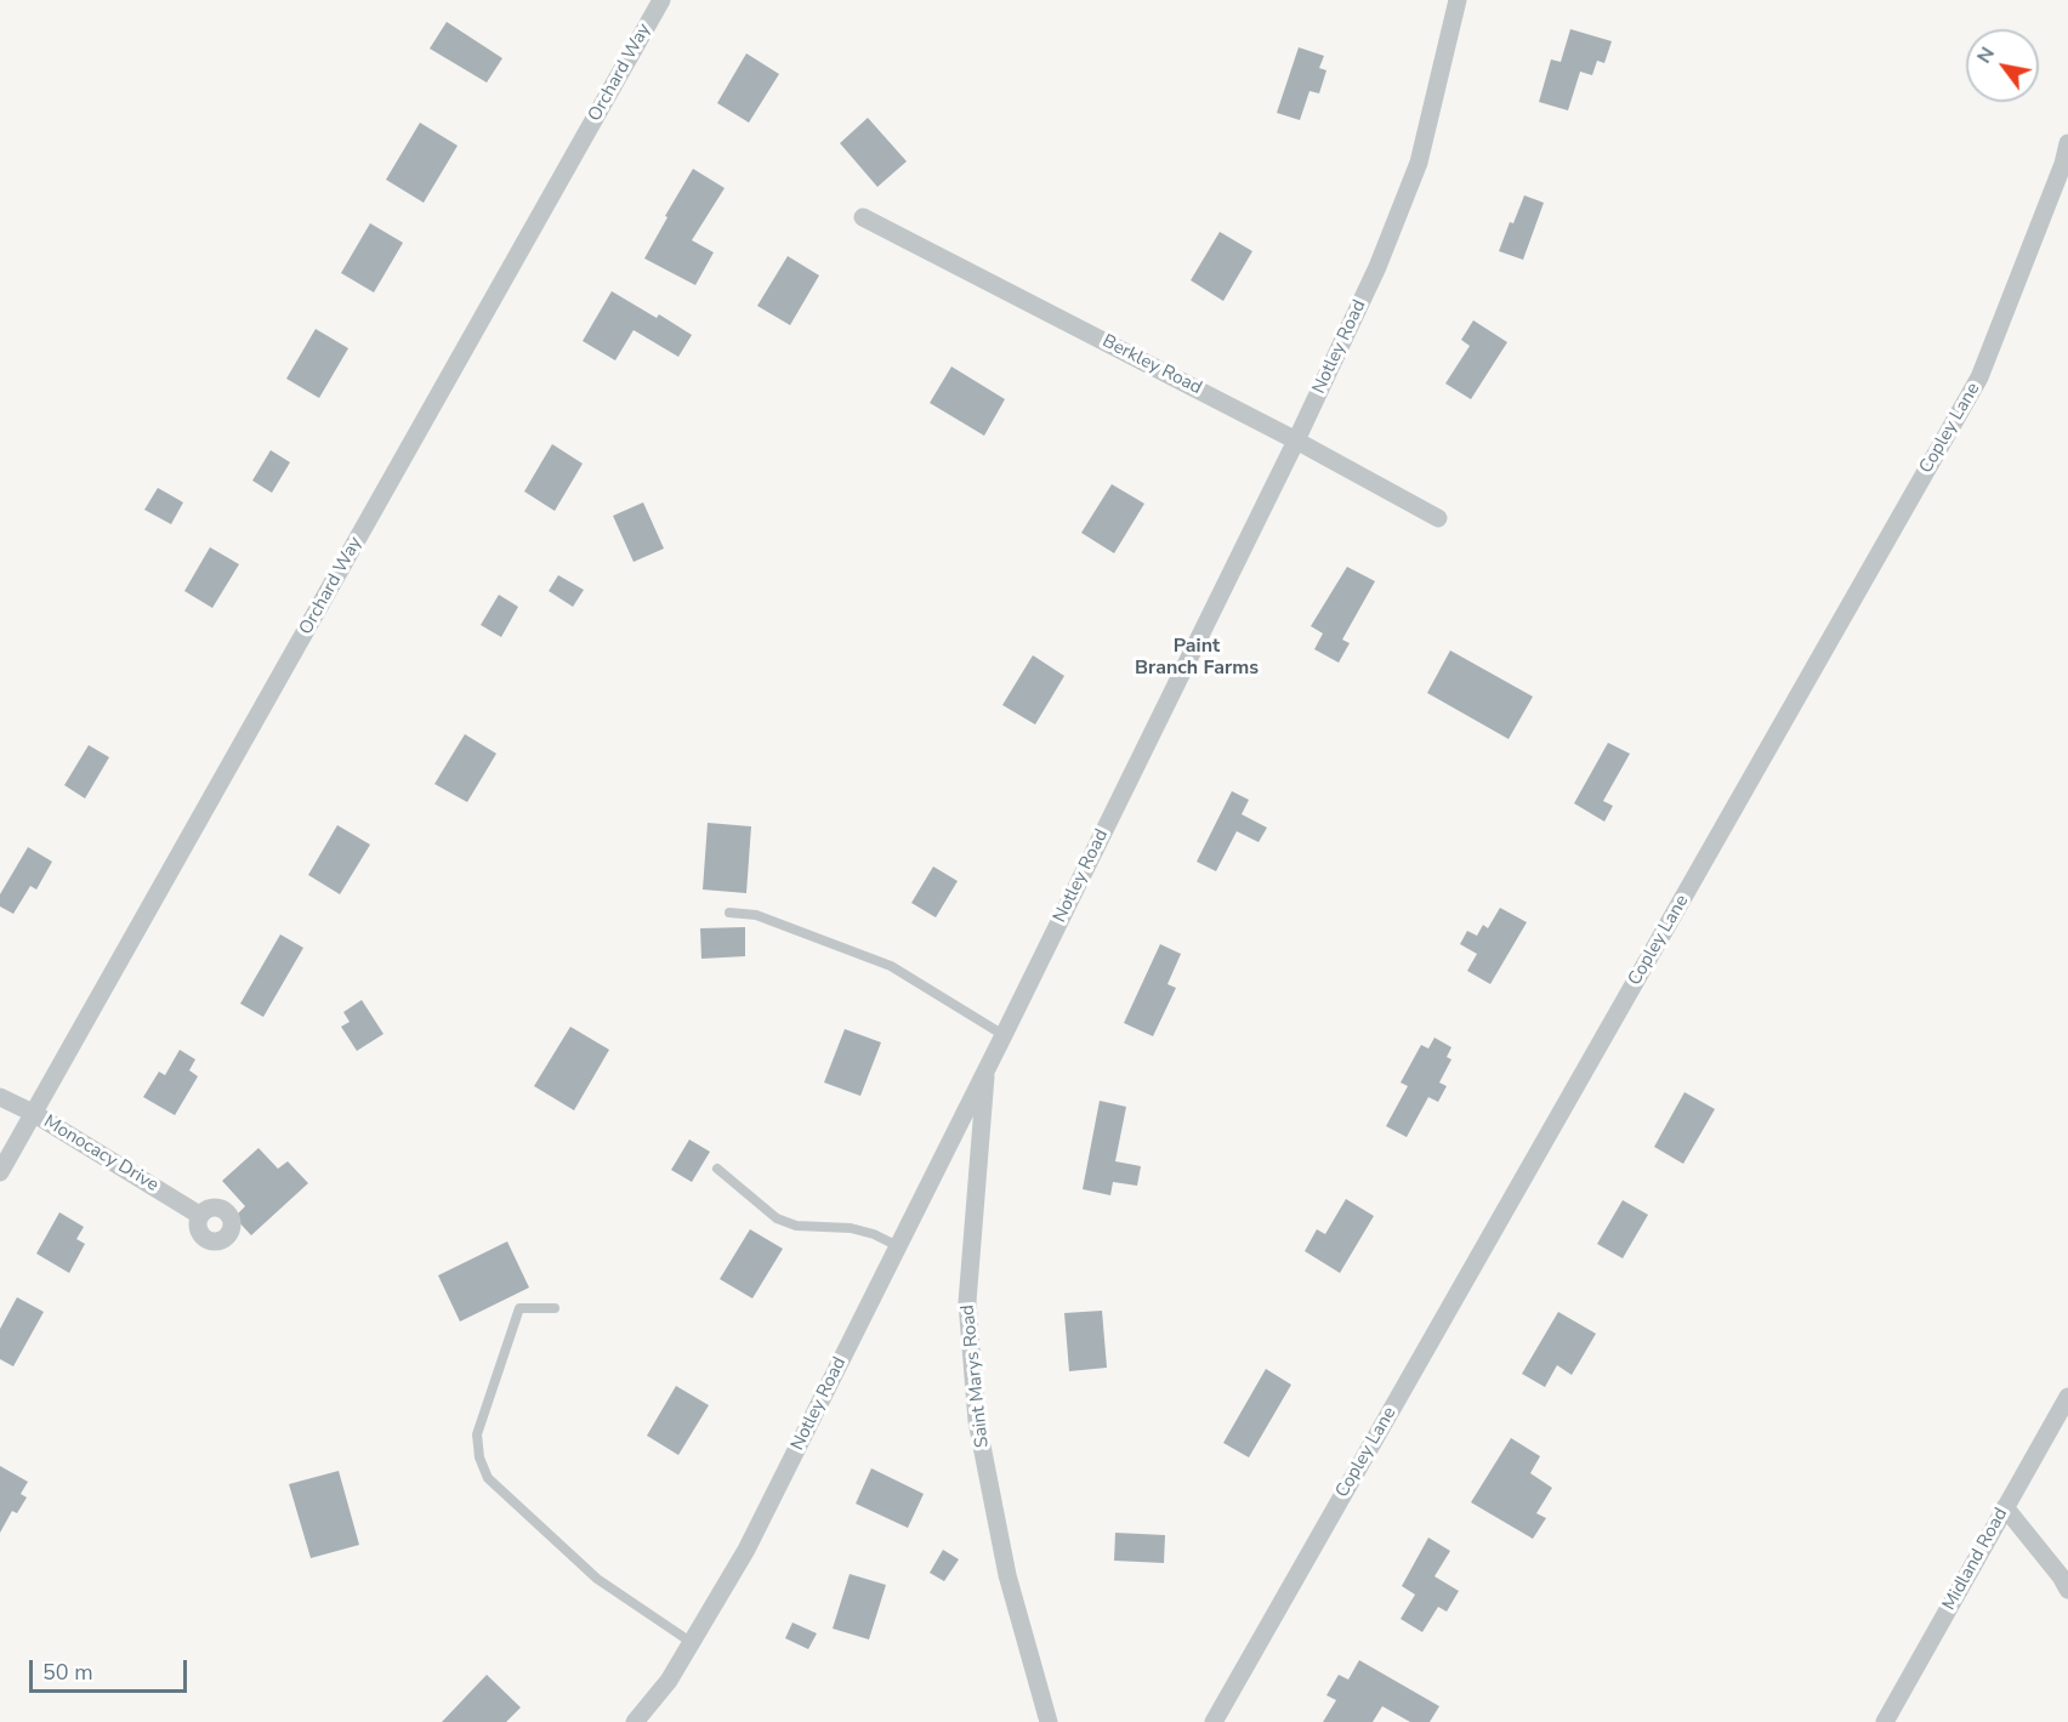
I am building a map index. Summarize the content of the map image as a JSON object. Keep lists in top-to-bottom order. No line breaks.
{"streets":{"street":["Orchard Way","Notley Road","Berkley Road","Copley Lane","Monocacy Drive","Saint Marys Road","Midland Road"]},"crossings":[["Orchard Way","Monocacy Drive"],["Notley Road","Berkley Road"],["Notley Road","Saint Marys Road"]],"districts":["Paint Branch Farms"],"scale_bar":"50 m","north":"top left"}
